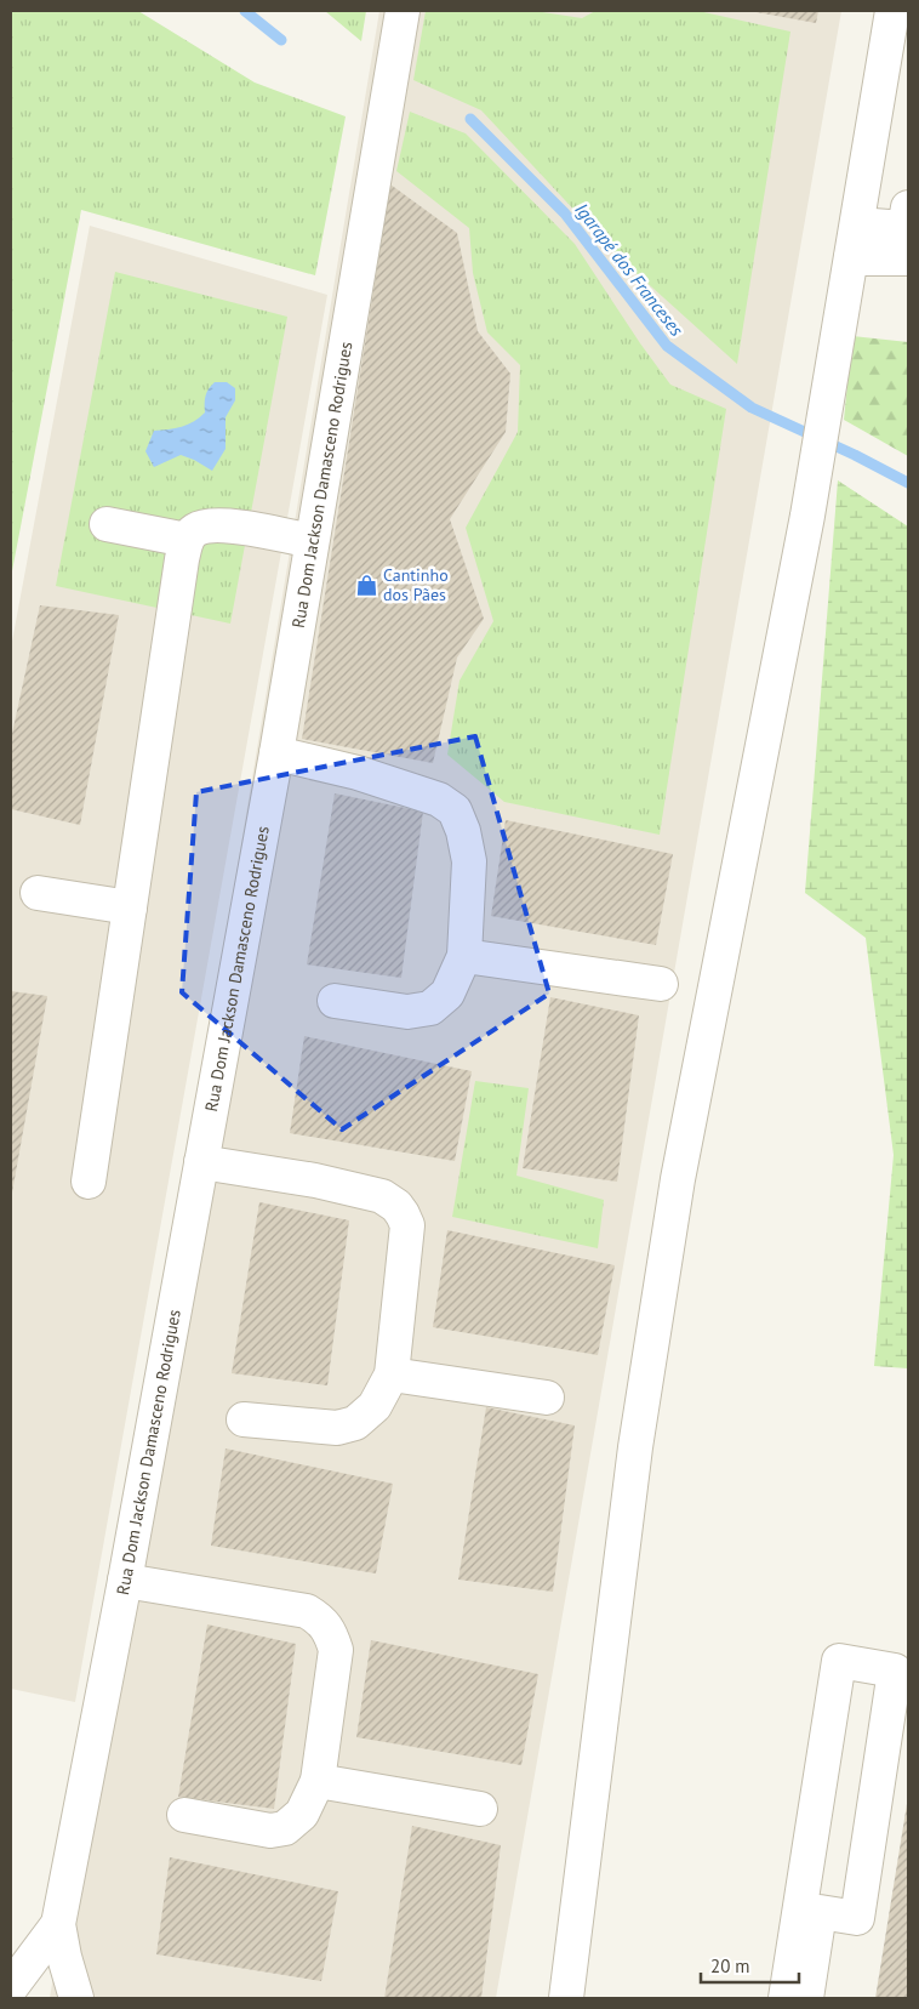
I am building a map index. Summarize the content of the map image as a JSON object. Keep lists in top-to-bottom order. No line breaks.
{"streets":{"street":["Rua Dom Jackson Damasceno Rodrigues"]},"water":["Igarapé dos Franceses"],"places":{"shop":["Cantinho dos Pães"]},"scale_bar":"20 m"}
